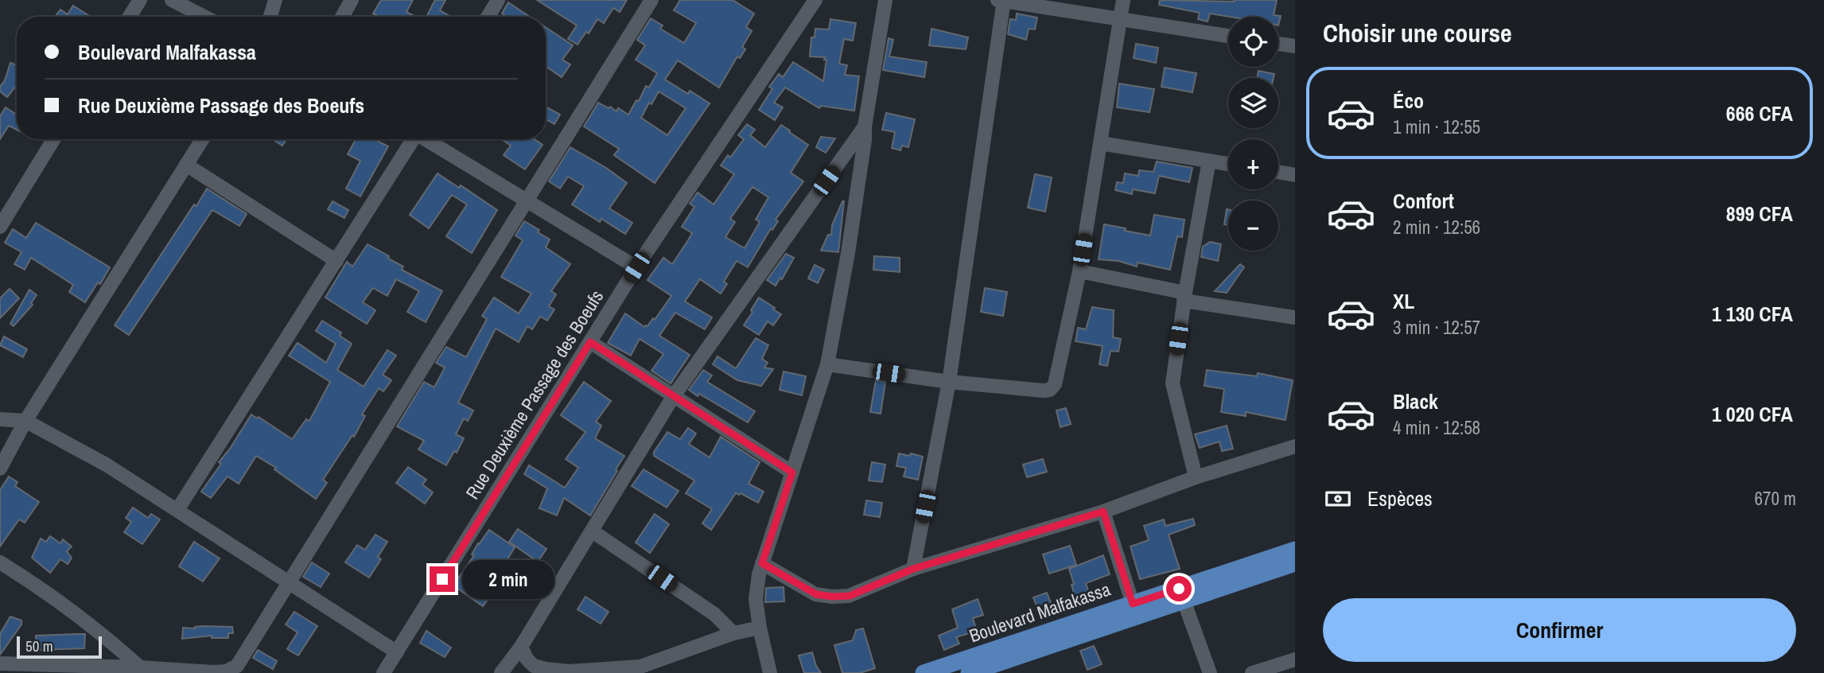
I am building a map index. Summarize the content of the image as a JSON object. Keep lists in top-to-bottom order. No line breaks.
{"streets":{"main road":["Boulevard Malfakassa"],"street":["Rue Deuxième Passage des Boeufs"]},"scale_bar":"50 m","page":{"heading":"Choisir une course","map_buttons":["+","−"],"banner":["Boulevard Malfakassa","Rue Deuxième Passage des Boeufs"],"list":[{"name":"Éco","note":"1 min · 12:55","value":"666 CFA"},{"name":"Confort","note":"2 min · 12:56","value":"899 CFA"},{"name":"XL","note":"3 min · 12:57","value":"1 130 CFA"},{"name":"Black","note":"4 min · 12:58","value":"1 020 CFA"}],"pay":["Espèces","670 m"],"bubble":"2 min","buttons":"Confirmer","scale":"50 m"}}
